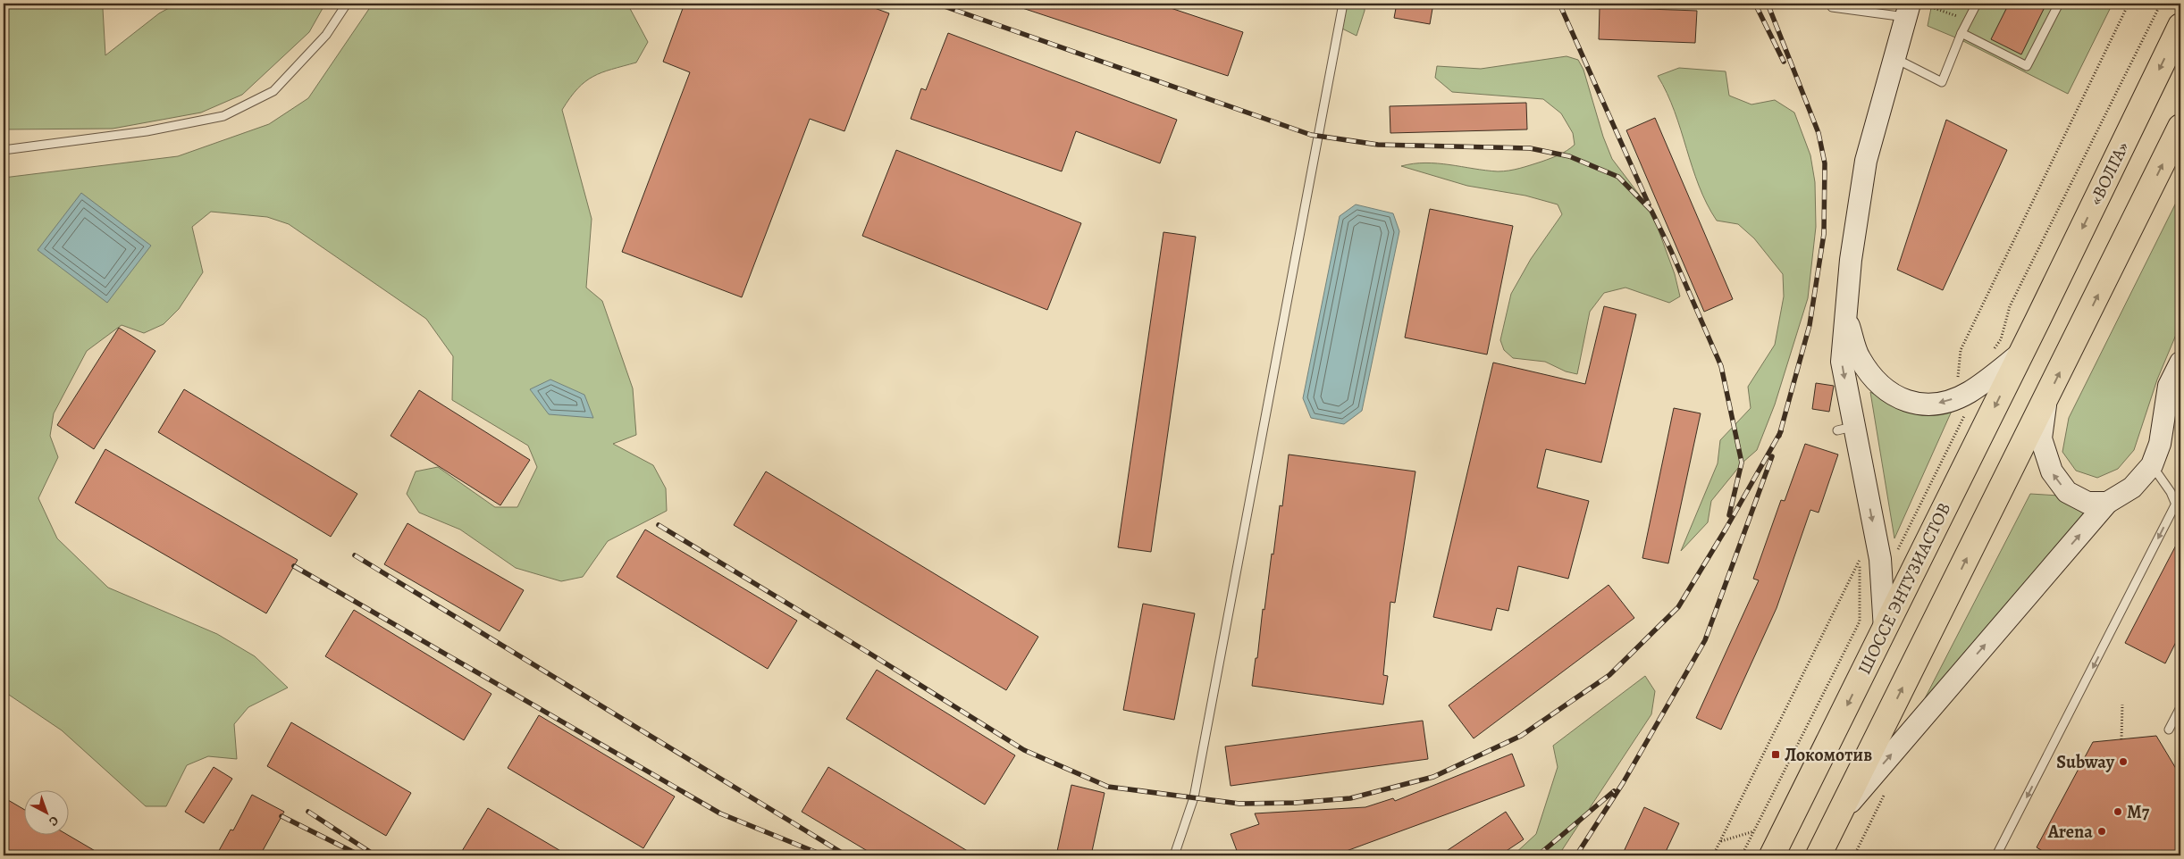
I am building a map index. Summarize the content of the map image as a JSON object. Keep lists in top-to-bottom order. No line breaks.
{"streets":{"highway":["«ВОЛГА»","ШОССЕ ЭНТУЗИАСТОВ"]},"crossings":[["«ВОЛГА»","ШОССЕ ЭНТУЗИАСТОВ"]],"places":{"transit":["Локомотив"],"other":["Subway","М7","Arena"]},"north":"bottom right"}
